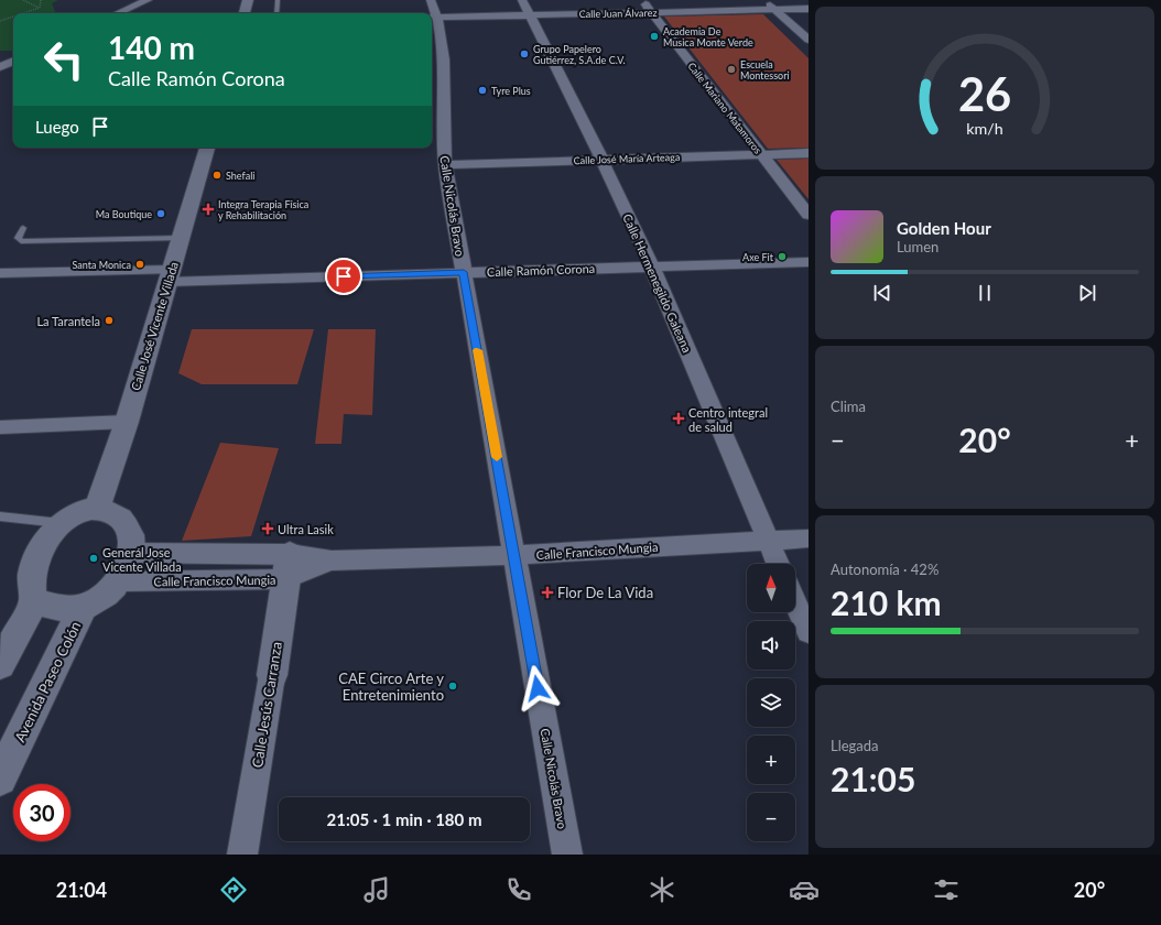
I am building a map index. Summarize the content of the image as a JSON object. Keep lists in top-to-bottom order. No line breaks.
{"streets":{"main road":["Calle José Vicente Villada","Avenida Paseo Colón","Calle Jesús Carranza"],"street":["Calle Juan Álvarez","Calle Mariano Matamoros","Calle José María Arteaga","Calle Nicolás Bravo","Calle Ramón Corona","Calle Hermenegildo Galeana","Calle Francisco Mungia"]},"crossings":[["Calle Juan Álvarez","Calle Mariano Matamoros"],["Calle Juan Álvarez","Calle Nicolás Bravo"],["Calle Juan Álvarez","Calle Hermenegildo Galeana"],["Calle Mariano Matamoros","Calle José María Arteaga"],["Calle José María Arteaga","Calle Nicolás Bravo"],["Calle José María Arteaga","Calle Hermenegildo Galeana"],["Calle Nicolás Bravo","Calle Ramón Corona"],["Calle Nicolás Bravo","Calle Francisco Mungia"],["Calle Ramón Corona","Calle Hermenegildo Galeana"],["Calle Ramón Corona","Calle José Vicente Villada"],["Calle Hermenegildo Galeana","Calle Francisco Mungia"],["Calle José Vicente Villada","Calle Francisco Mungia"],["Calle José Vicente Villada","Avenida Paseo Colón"],["Calle Francisco Mungia","Avenida Paseo Colón"],["Calle Francisco Mungia","Calle Jesús Carranza"]],"places":{"other":["Academia De Musica Monte Verde","Grupo Papelero Gutiérrez, S.A.de C.V.","Escuela Montessori","Tyre Plus","Shefali","Ma Boutique","Axe Fit","Santa Monica","La Tarantela","Generál Jose Vicente Villada","CAE Circo Arte y Entretenimiento"],"health":["Integra Terapia Física y Rehabilitación","Centro integral de salud","Ultra Lasik","Flor De La Vida"]},"north":"top","page":{"turn":["140 m","Calle Ramón Corona"],"then":"Luego","song":["Golden Hour","Lumen"],"tile":["Clima",["Autonomía · 42%","210 km"],["Llegada","21:05"]],"heat":["−","20°","+"],"map_buttons":["+","−"],"limit":"30","trip":"21:05 · 1 min · 180 m","tabs":["21:04","20°"],"gauge":["26","km/h"]}}
